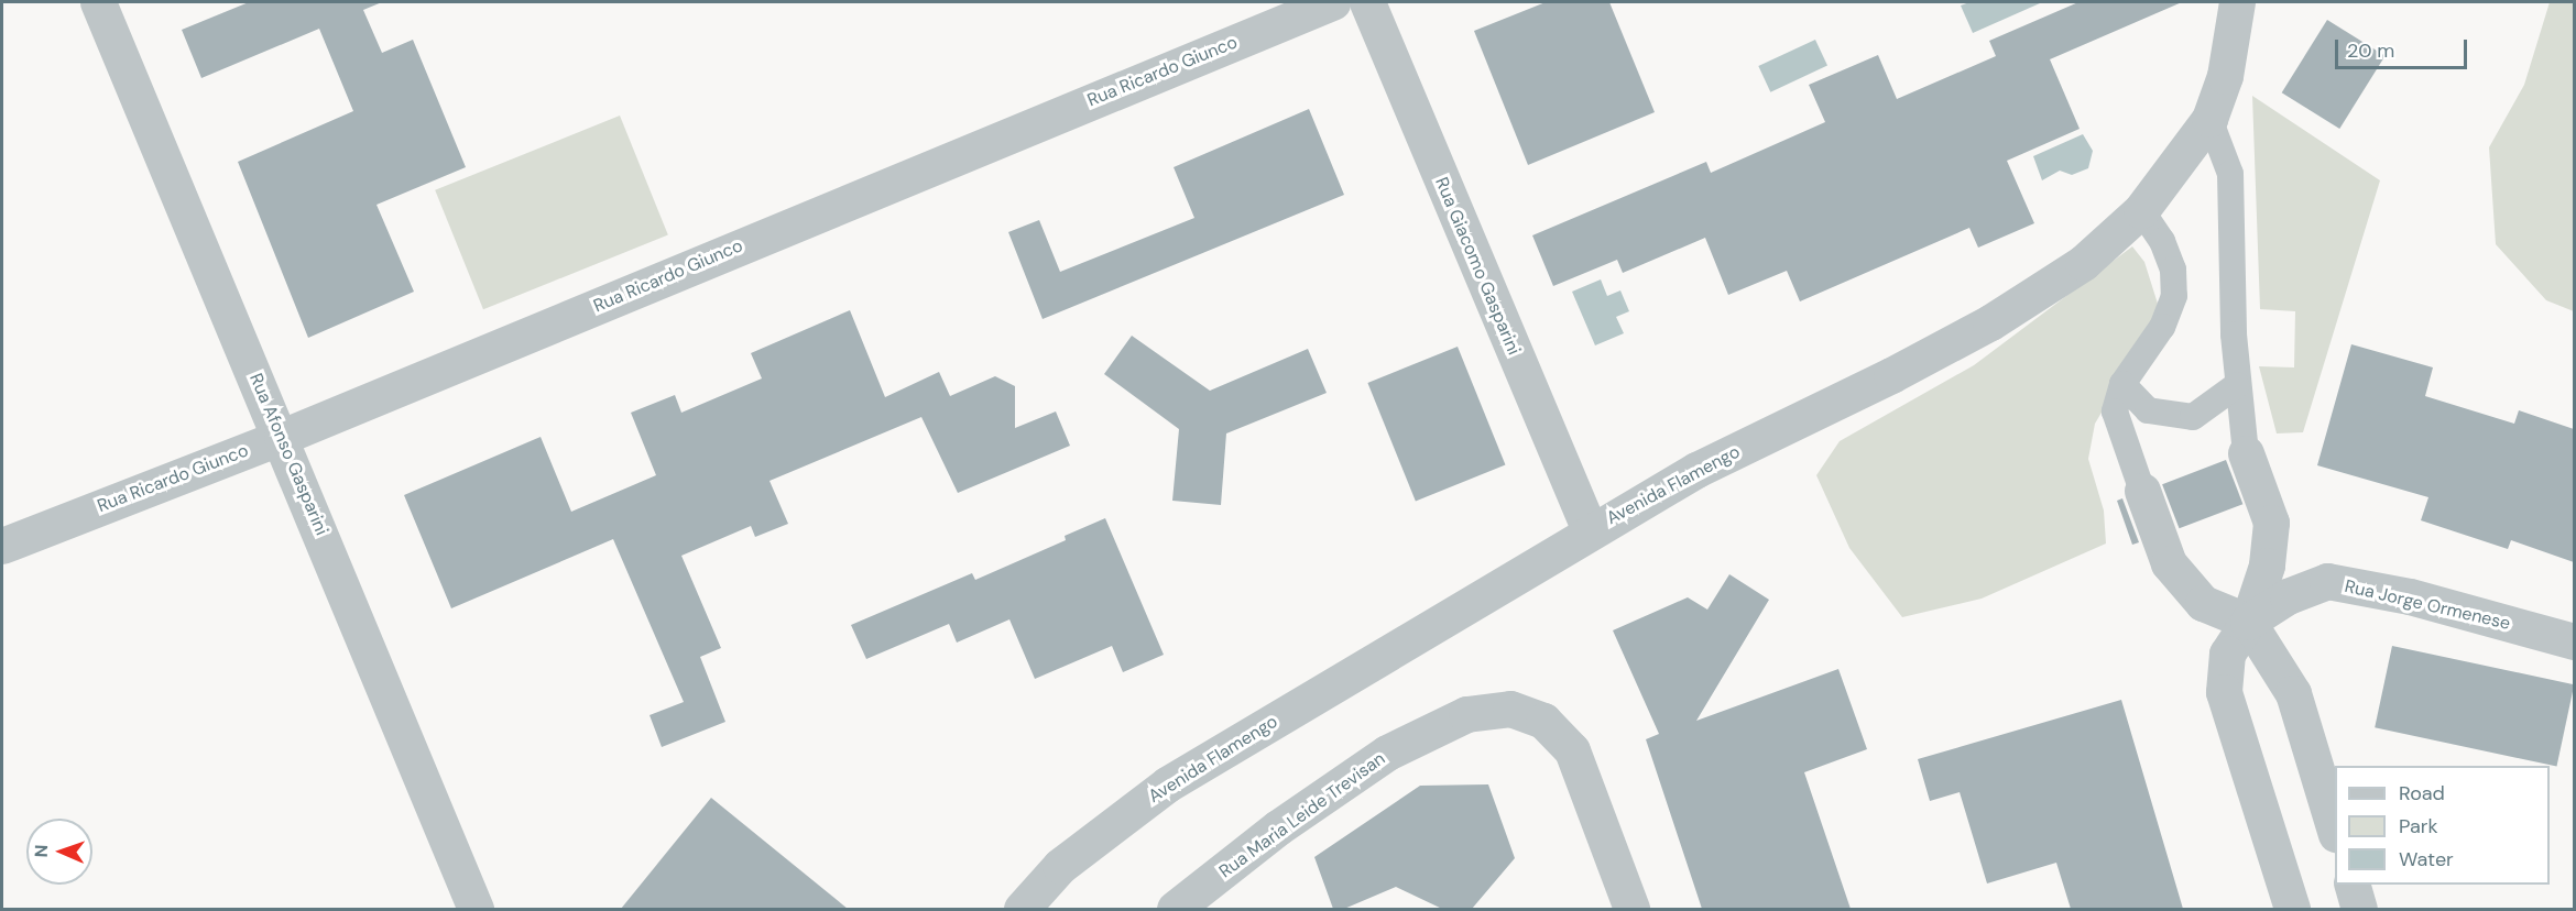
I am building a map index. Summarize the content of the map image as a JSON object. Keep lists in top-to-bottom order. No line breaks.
{"streets":{"street":["Rua Ricardo Giunco","Rua Giacomo Gasparini","Rua Afonso Gasparini","Avenida Flamengo","Rua Jorge Ormenese","Rua Maria Leide Trevisan"]},"crossings":[["Rua Ricardo Giunco","Rua Afonso Gasparini"],["Rua Giacomo Gasparini","Avenida Flamengo"]],"legend":["Road","Park","Water"],"scale_bar":"20 m","north":"left"}
